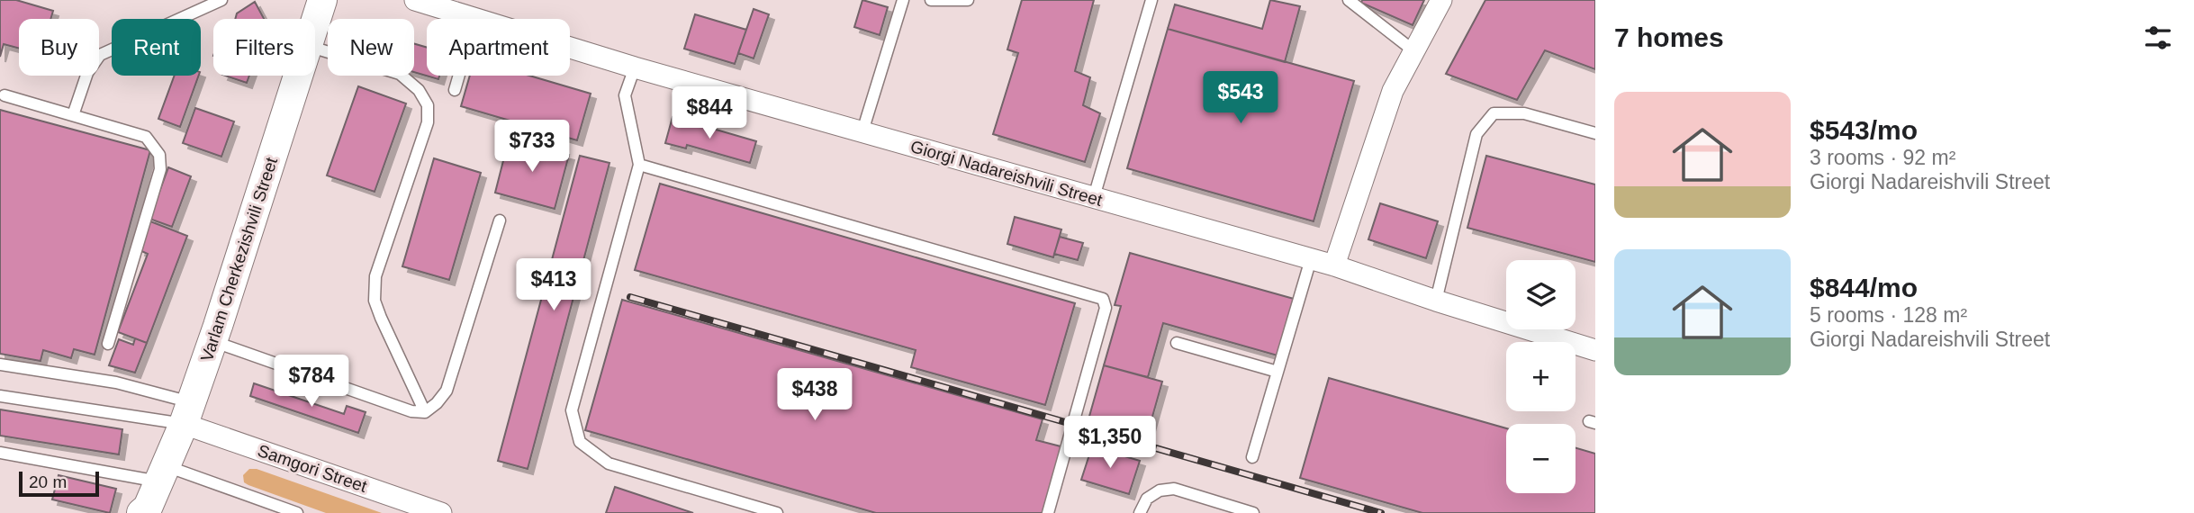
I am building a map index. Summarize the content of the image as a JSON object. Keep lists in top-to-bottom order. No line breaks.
{"streets":{"street":["Giorgi Nadareishvili Street","Varlam Cherkezishvili Street","Samgori Street"]},"crossings":[["Varlam Cherkezishvili Street","Samgori Street"]],"scale_bar":"20 m","page":{"heading":"7 homes","chip":["Buy","Rent","Filters","New","Apartment"],"price":["$543","$844","$733","$413","$784","$438","$1,350"],"list":[{"name":"$543/mo","note":"3 rooms · 92 m² · Giorgi Nadareishvili Street"},{"name":"$844/mo","note":"5 rooms · 128 m² · Giorgi Nadareishvili Street"}],"map_buttons":["+","−"],"scale":"20 m"}}
